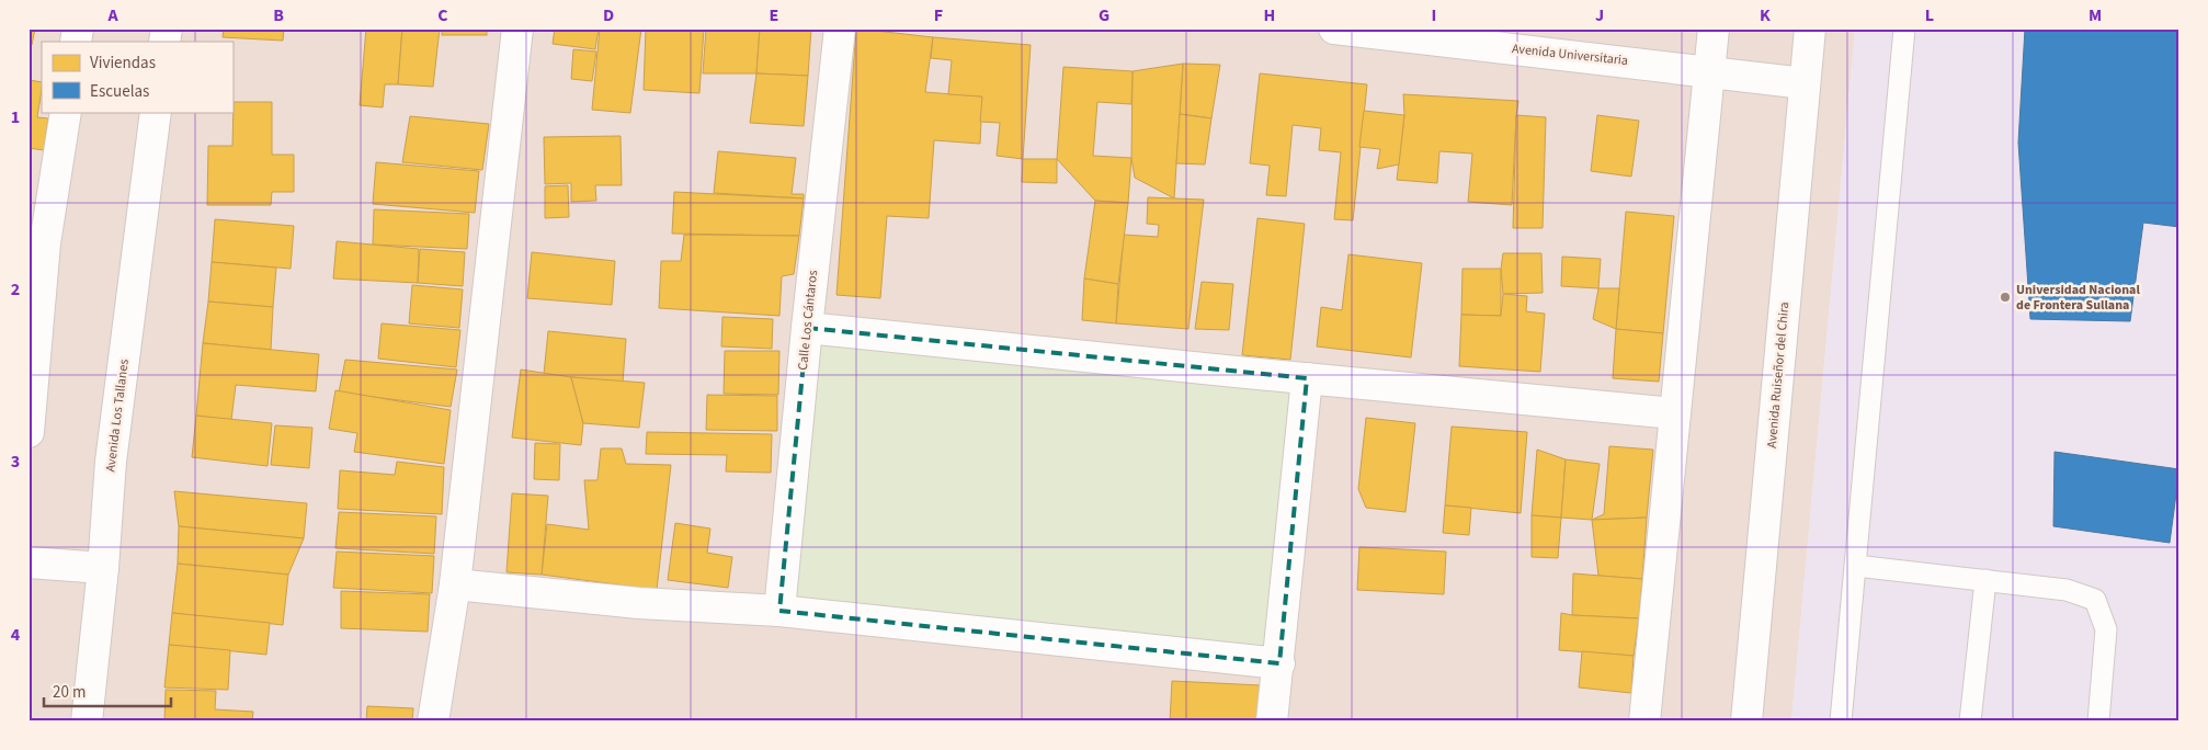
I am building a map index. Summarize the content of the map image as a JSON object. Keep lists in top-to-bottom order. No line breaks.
{"streets":{"street":["Avenida Universitaria","Calle Los Cántaros","Avenida Ruiseñor del Chira","Avenida Los Tallanes"]},"crossings":[["Avenida Universitaria","Avenida Ruiseñor del Chira"]],"places":["Universidad Nacional de Frontera Sullana"],"legend":["Viviendas","Escuelas"],"scale_bar":"20 m","grid":{"columns":["A","B","C","D","E","F","G","H","I","J","K","L","M"],"rows":["1","2","3","4"]}}
